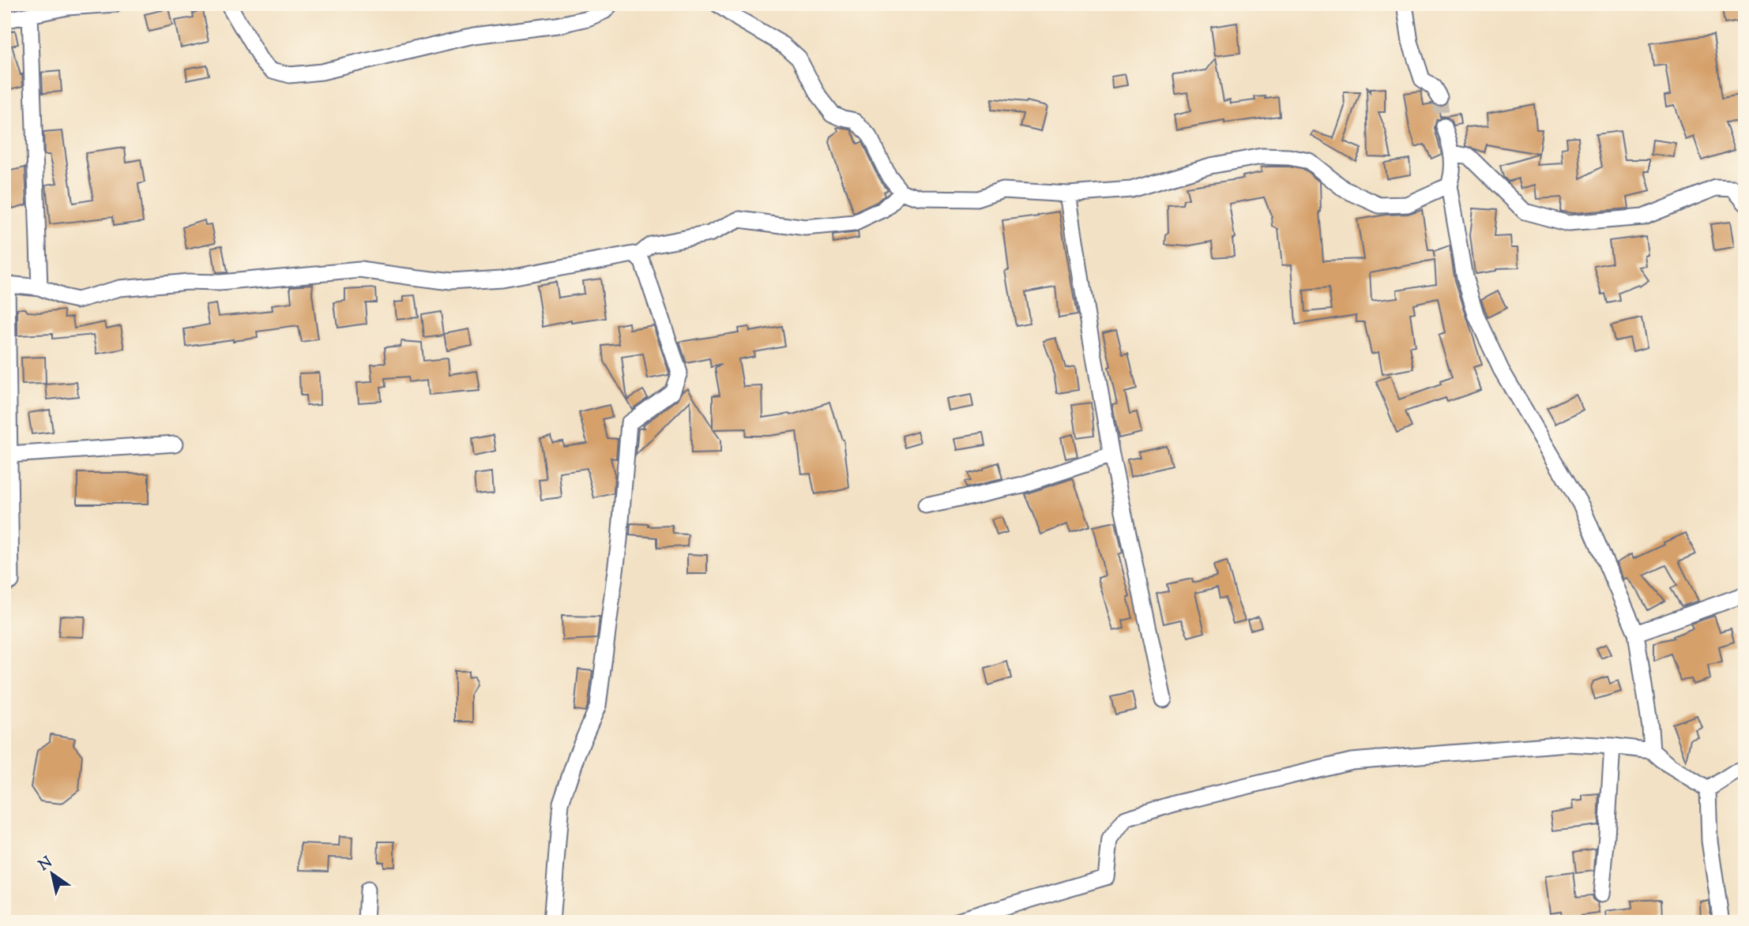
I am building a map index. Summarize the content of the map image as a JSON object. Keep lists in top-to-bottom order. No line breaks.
{"north":"top left"}
